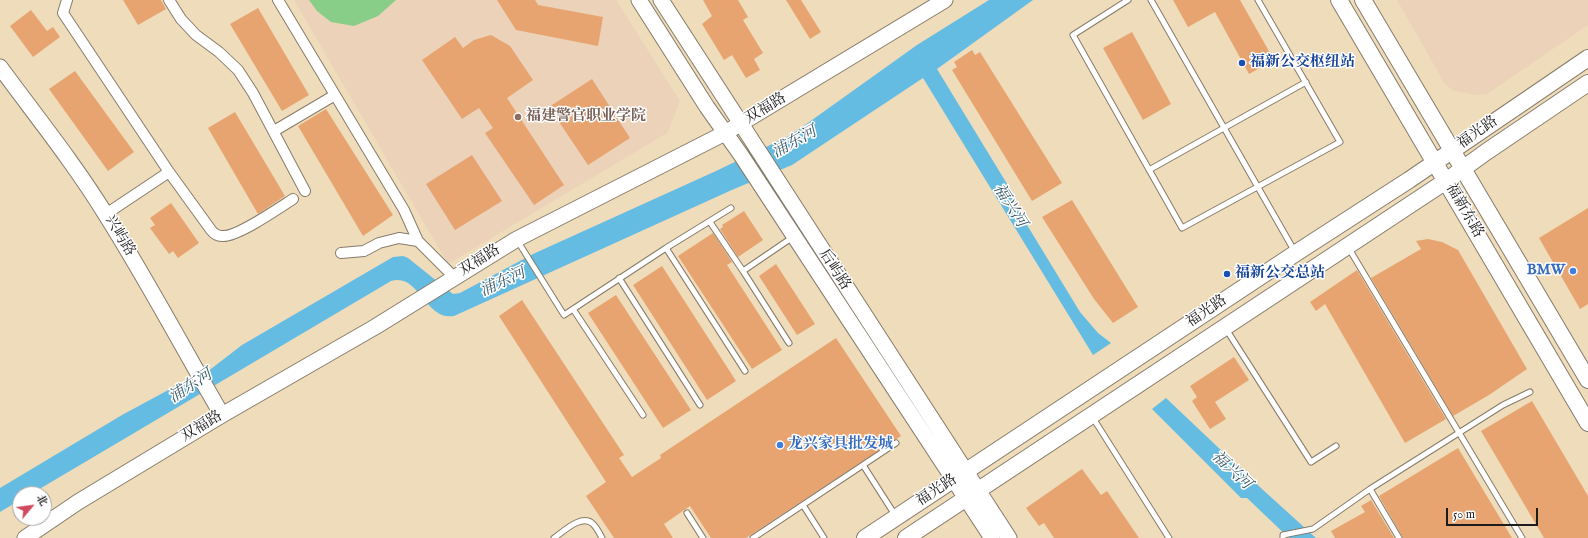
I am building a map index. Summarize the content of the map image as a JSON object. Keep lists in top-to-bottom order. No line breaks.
{"streets":{"main road":["福光路","福新东路"],"street":["双福路","兴屿路","后屿路"]},"crossings":[["双福路","兴屿路"],["双福路","后屿路"],["福光路","福新东路"],["福光路","后屿路"]],"water":["浦东河","福兴河"],"places":["福新公交枢纽站","福建警官职业学院","BMW","福新公交总站","龙兴家具批发城"],"scale_bar":"50 m","north":"top right"}
